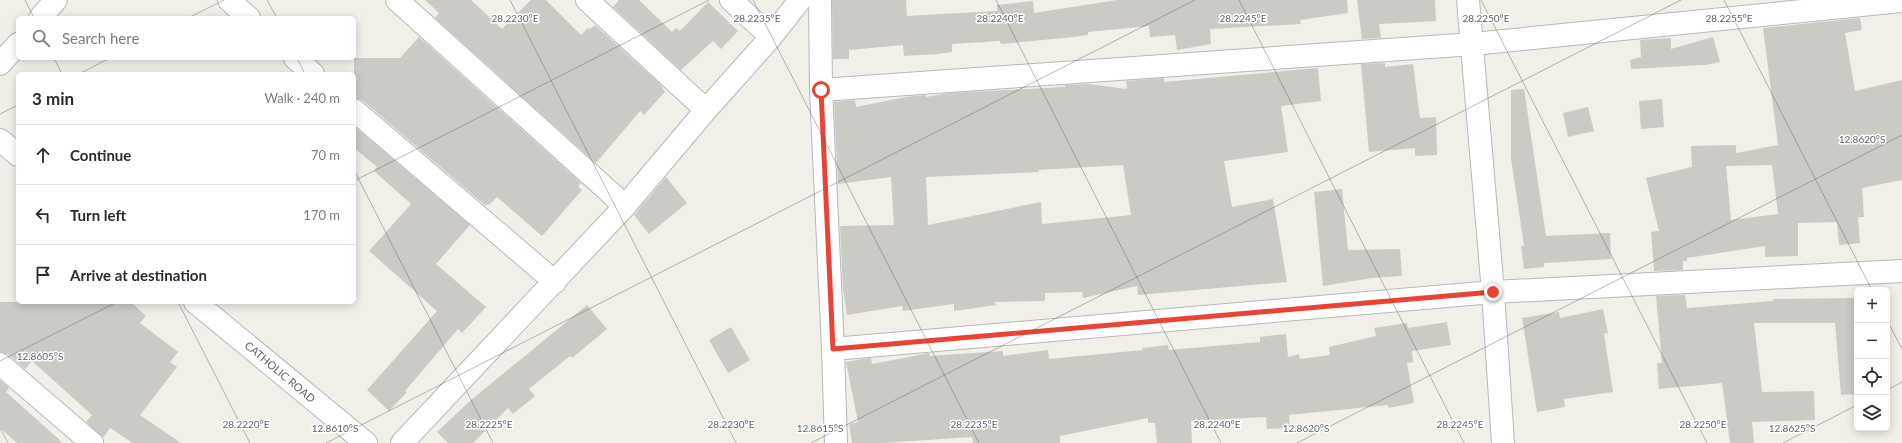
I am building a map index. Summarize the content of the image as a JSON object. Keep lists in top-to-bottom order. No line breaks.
{"streets":{"street":["CATHOLIC ROAD"]},"page":{"search":"Search here","heading":["3 min","Walk · 240 m"],"list":[["Continue","70 m"],["Turn left","170 m"],"Arrive at destination"],"map_buttons":["+","−"]},"coordinates":["28.2230°E","28.2235°E","28.2240°E","28.2245°E","28.2250°E","28.2255°E","12.8620°S","12.8605°S","28.2220°E","28.2225°E","12.8610°S","12.8615°S","12.8625°S"]}
